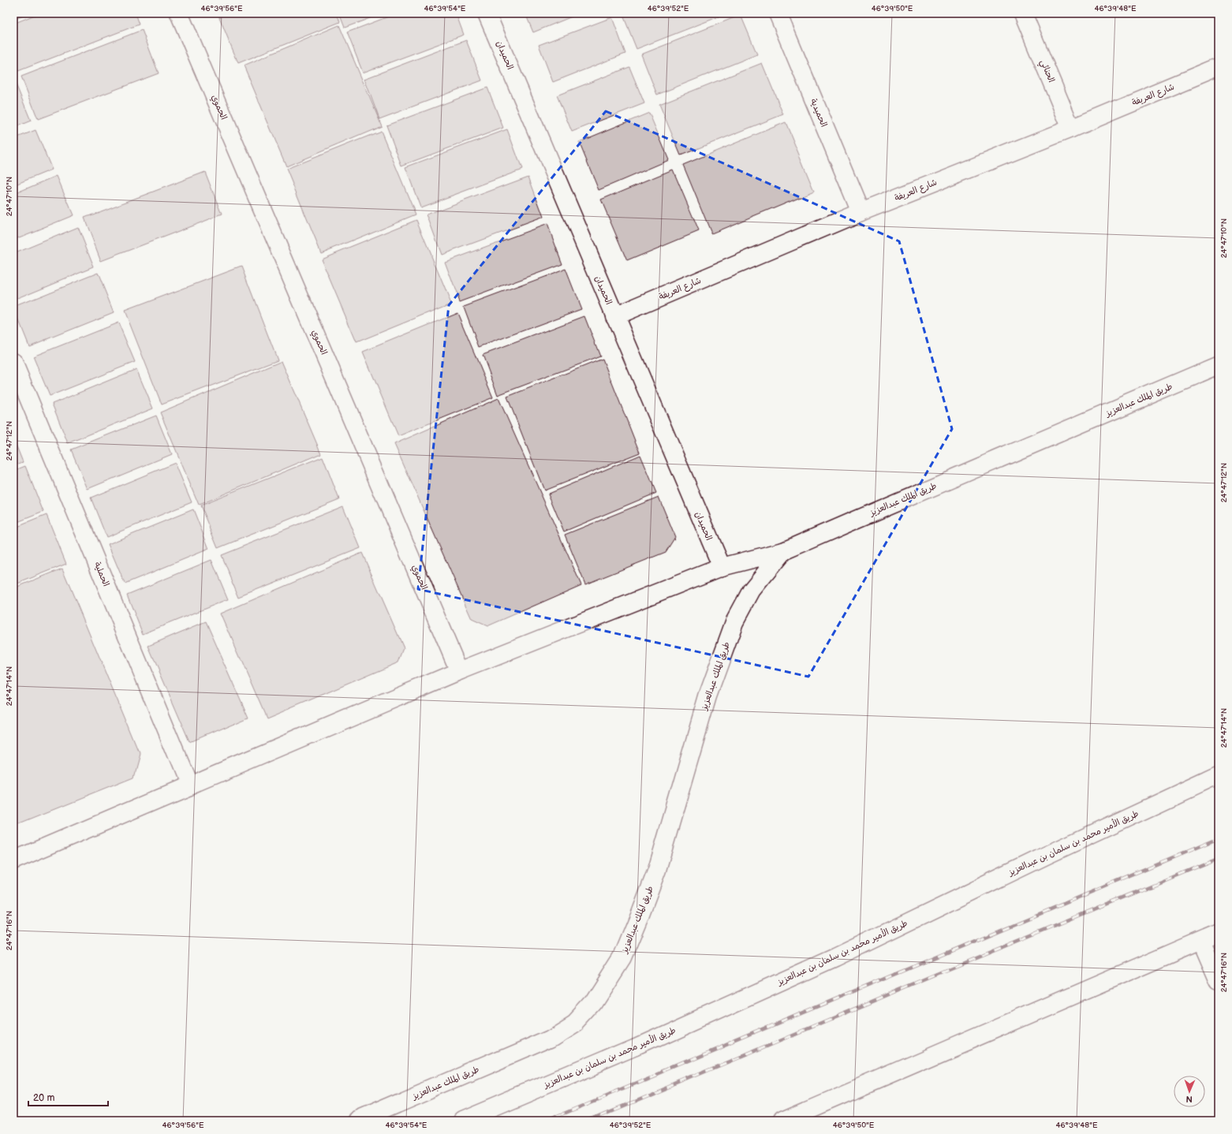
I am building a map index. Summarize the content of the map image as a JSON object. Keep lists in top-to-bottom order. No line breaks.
{"streets":{"street":["الحميدان","الحنائي","شارع العريفة","الحموي","الحميدية","طريق الملك عبدالعزيز","الحملية","طريق الأمير محمد بن سلمان بن عبدالعزيز"]},"crossings":[["الحميدان","شارع العريفة"],["الحنائي","شارع العريفة"],["شارع العريفة","الحميدية"]],"scale_bar":"20 m","north":"bottom","coordinates":["46°39'56\"E","46°39'54\"E","46°39'52\"E","46°39'50\"E","46°39'48\"E","24°47'10\"N","24°47'12\"N","24°47'14\"N","24°47'16\"N"]}
